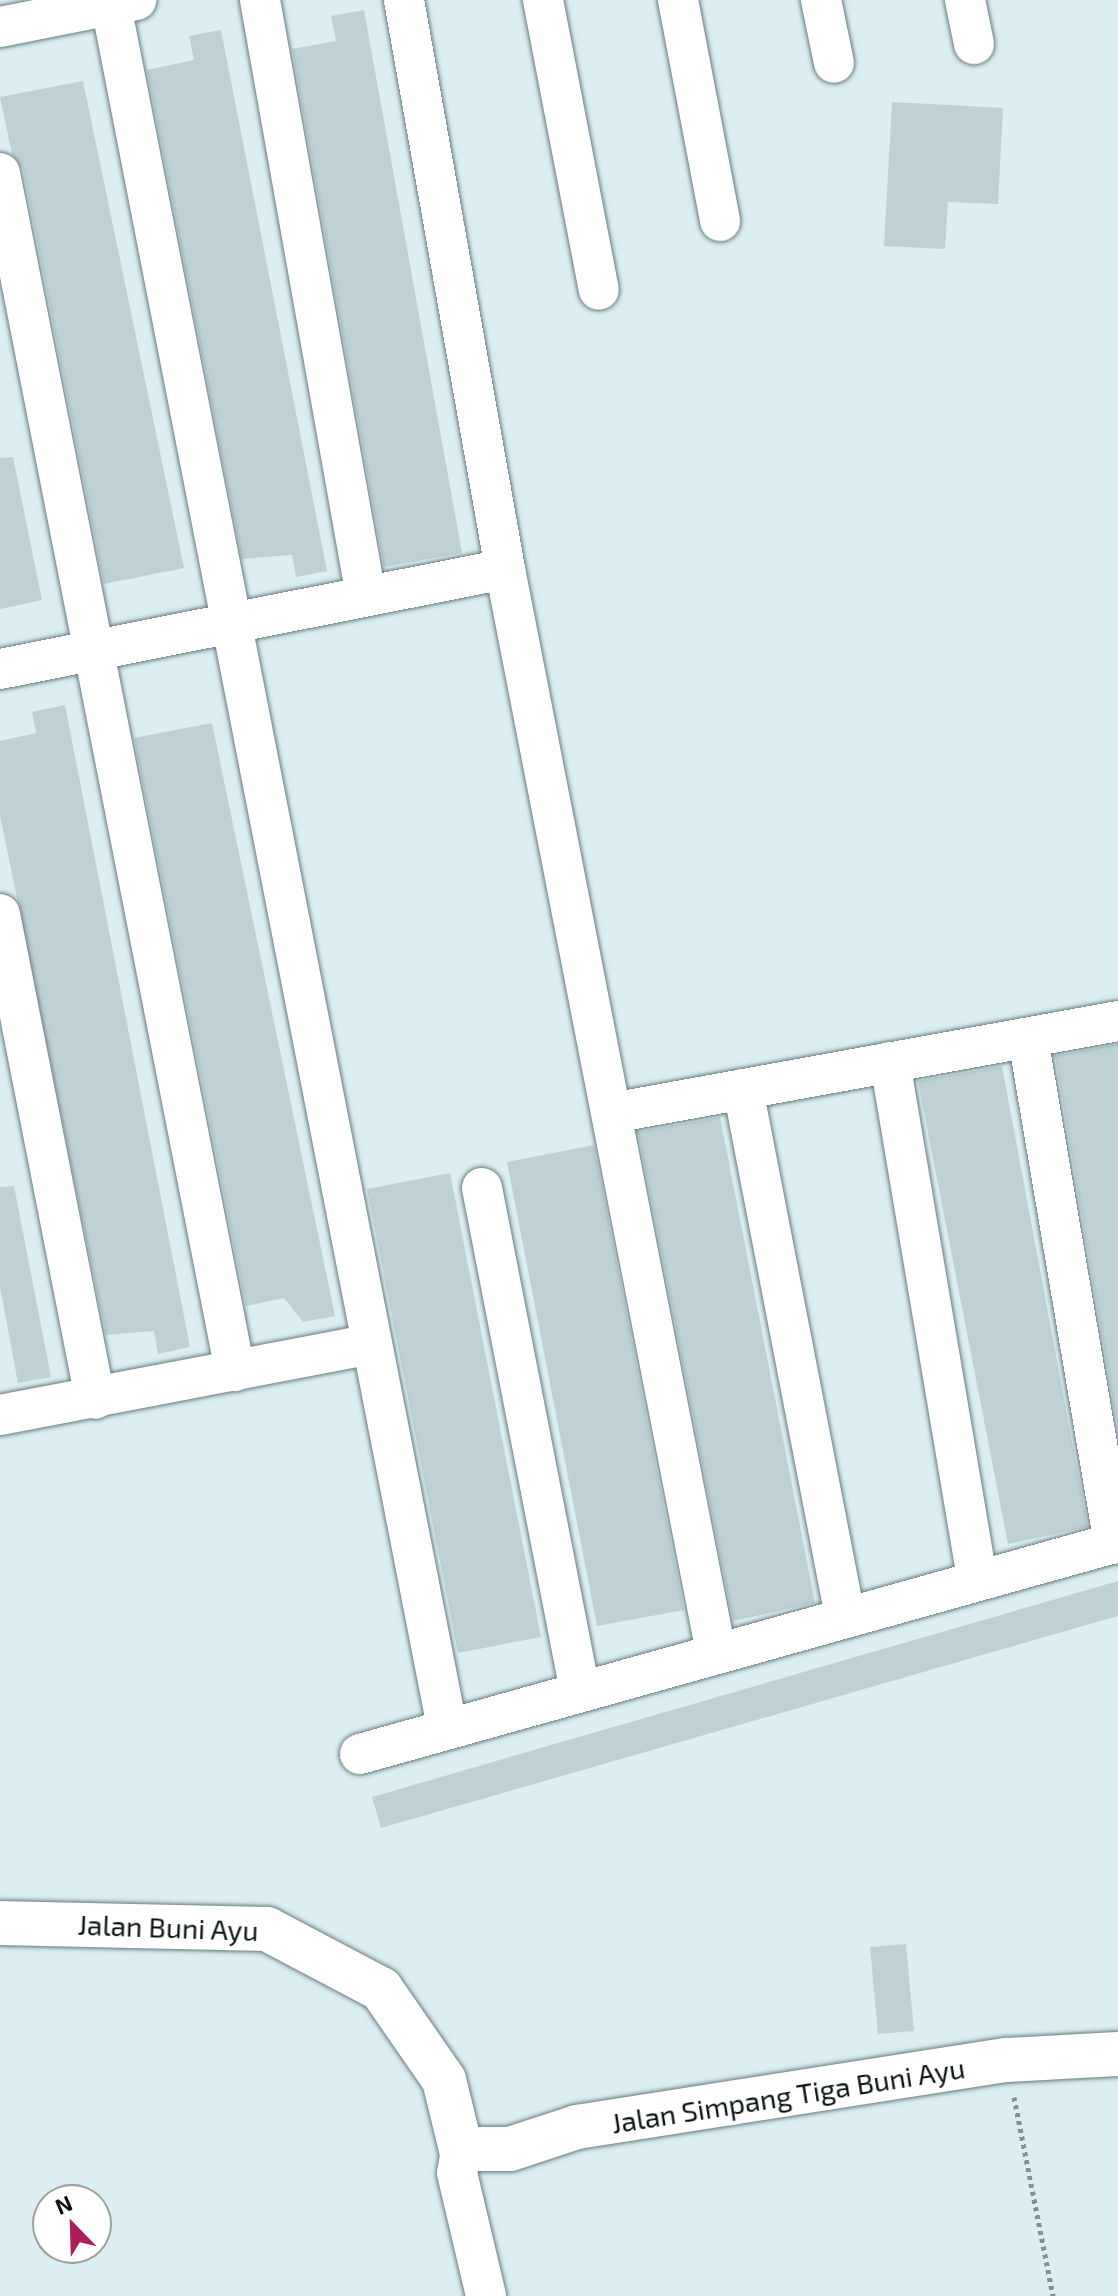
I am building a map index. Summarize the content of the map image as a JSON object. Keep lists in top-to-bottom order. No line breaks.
{"streets":{"main road":["Jalan Buni Ayu","Jalan Simpang Tiga Buni Ayu"]},"crossings":[["Jalan Buni Ayu","Jalan Simpang Tiga Buni Ayu"]],"north":"top left"}
